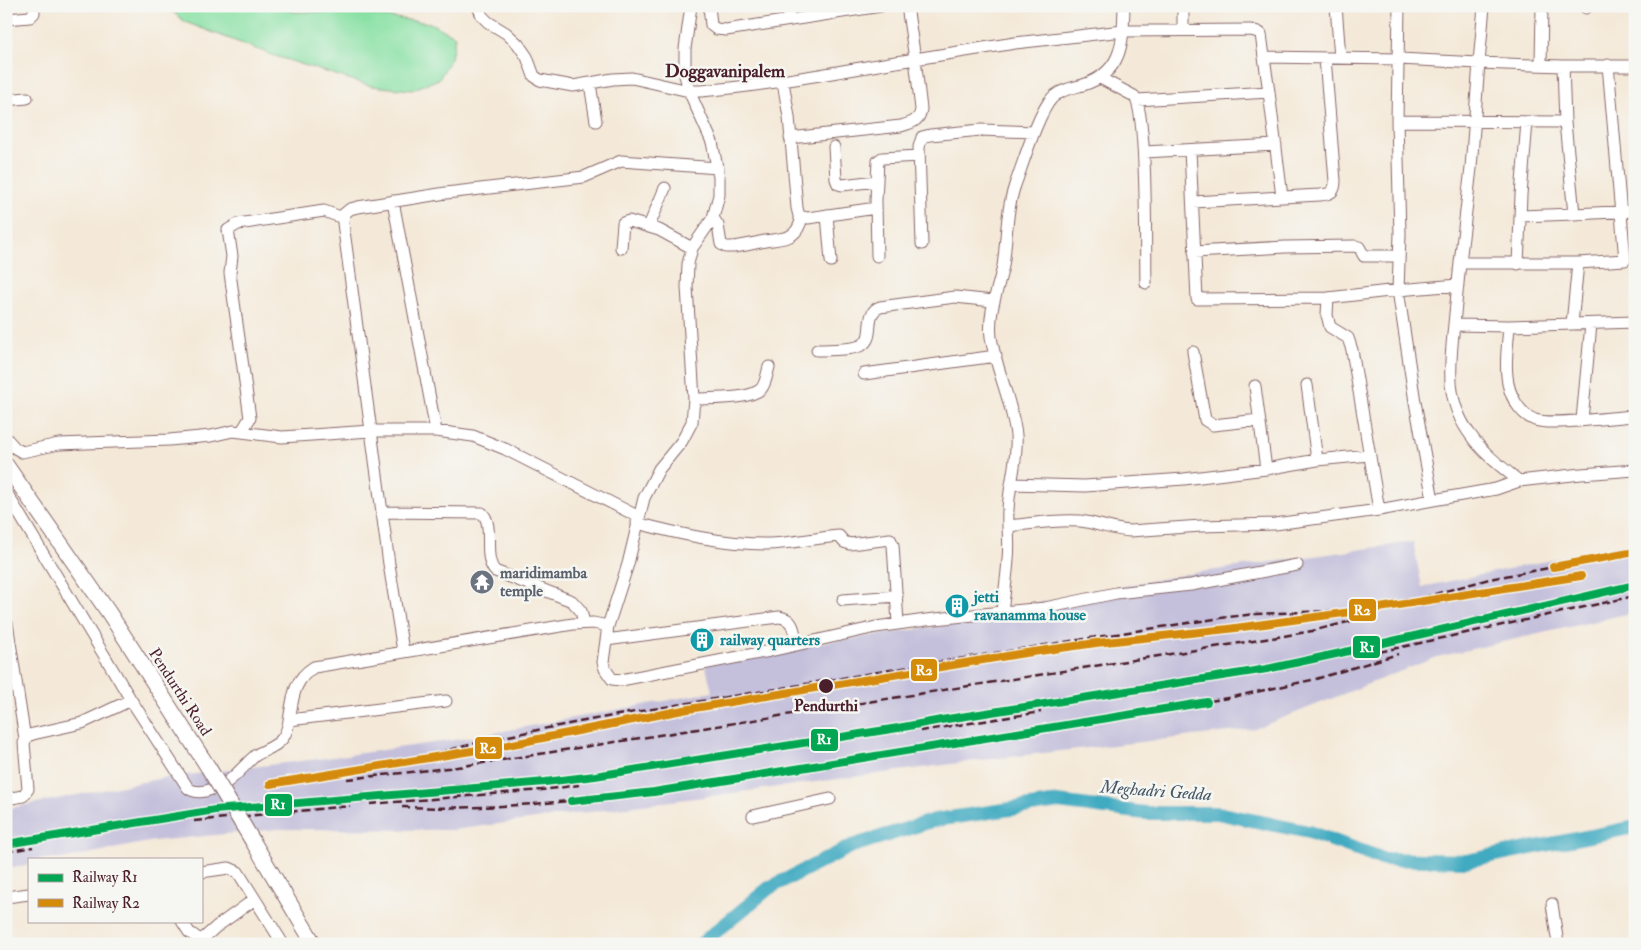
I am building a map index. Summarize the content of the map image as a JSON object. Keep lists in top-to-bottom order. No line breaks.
{"streets":{"main road":["Pendurthi Road"]},"districts":["Doggavanipalem"],"water":["Meghadri Gedda"],"places":{"temple":["maridimamba temple"],"building":["jetti ravanamma house","railway quarters"],"other":["Pendurthi"]},"lines":["rail line R2","rail line R1"],"legend":["Railway R1","Railway R2"]}
